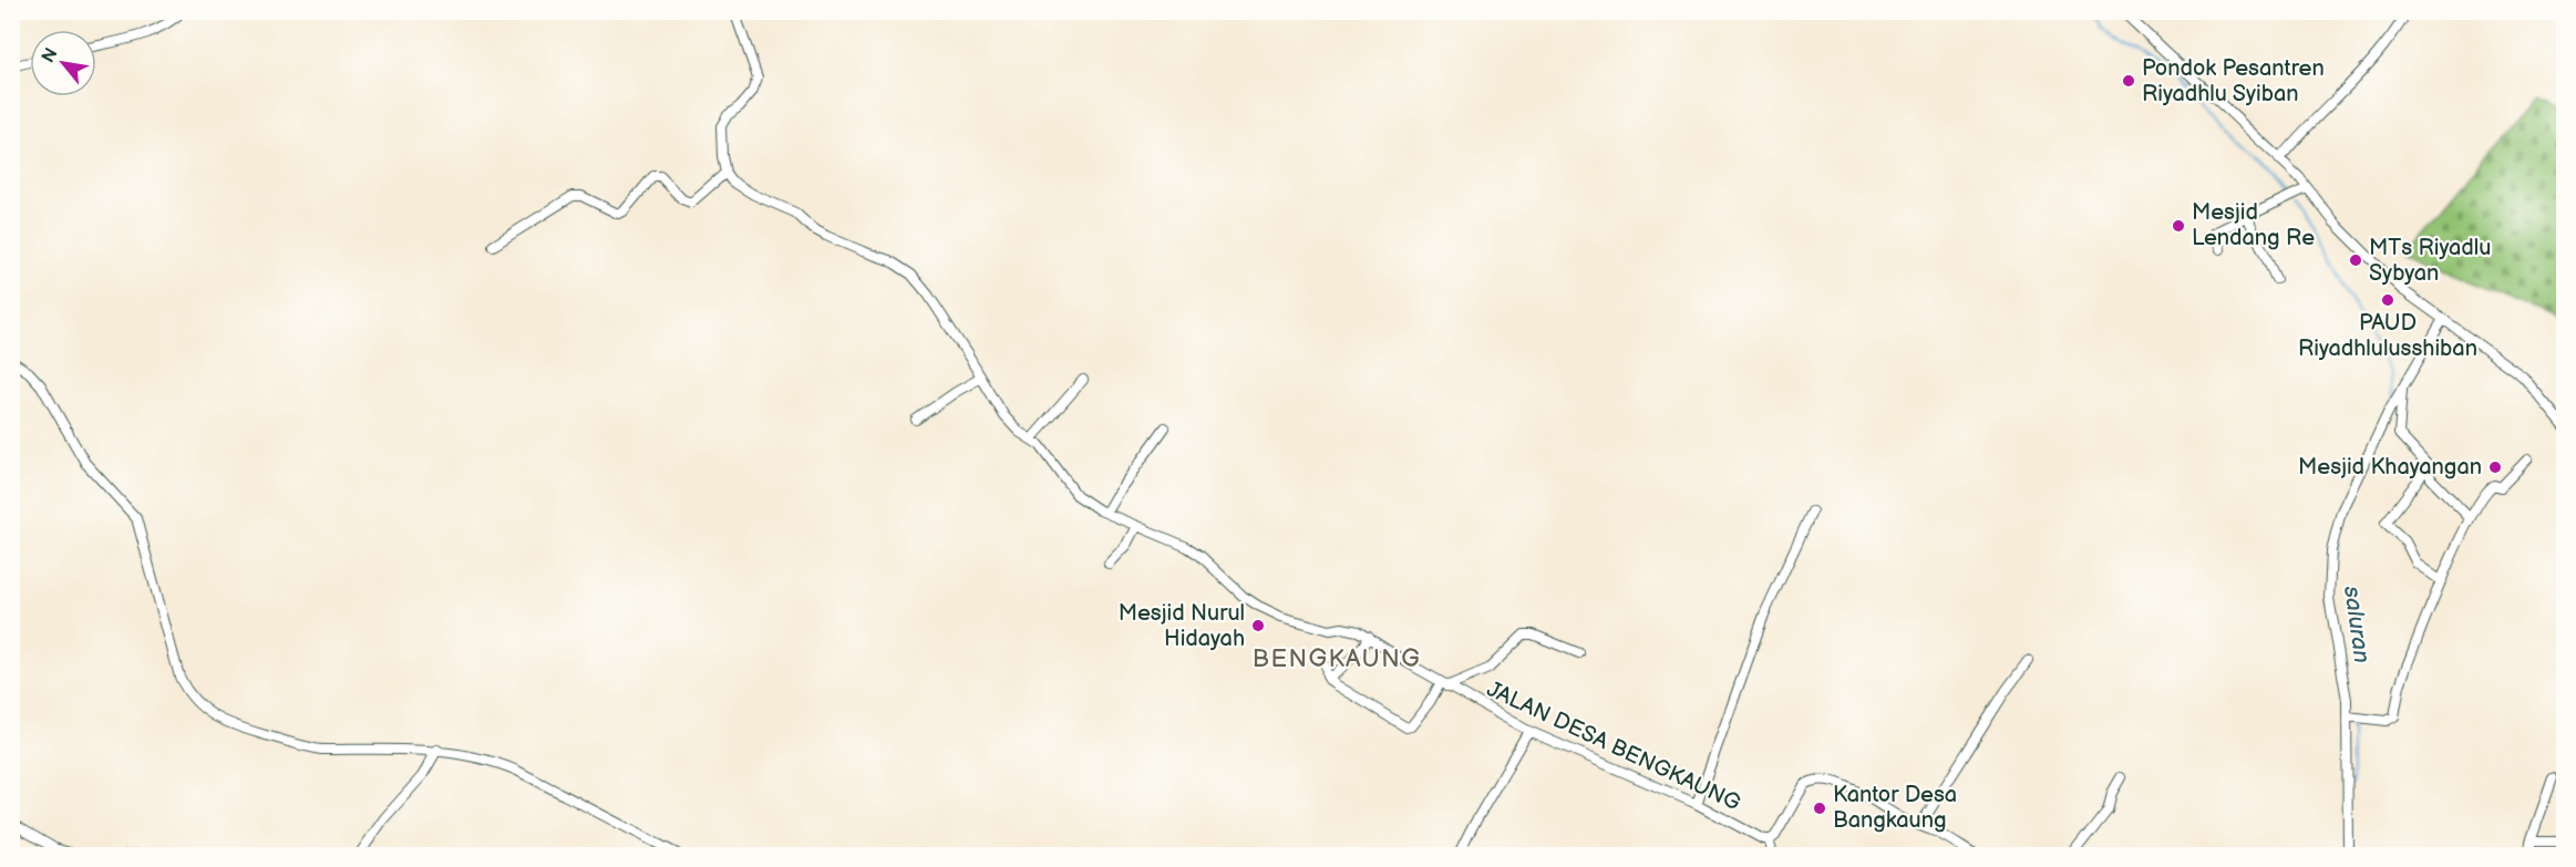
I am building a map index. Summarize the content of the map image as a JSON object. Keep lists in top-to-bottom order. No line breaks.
{"streets":{"street":["JALAN DESA BENGKAUNG"]},"districts":["BENGKAUNG"],"water":["saluran"],"places":["Pondok Pesantren Riyadhlu Syiban","Mesjid Lendang Re","MTs Riyadlu Sybyan","PAUD Riyadhlulusshiban","Mesjid Khayangan","Mesjid Nurul Hidayah","Kantor Desa Bangkaung"],"north":"top left"}
